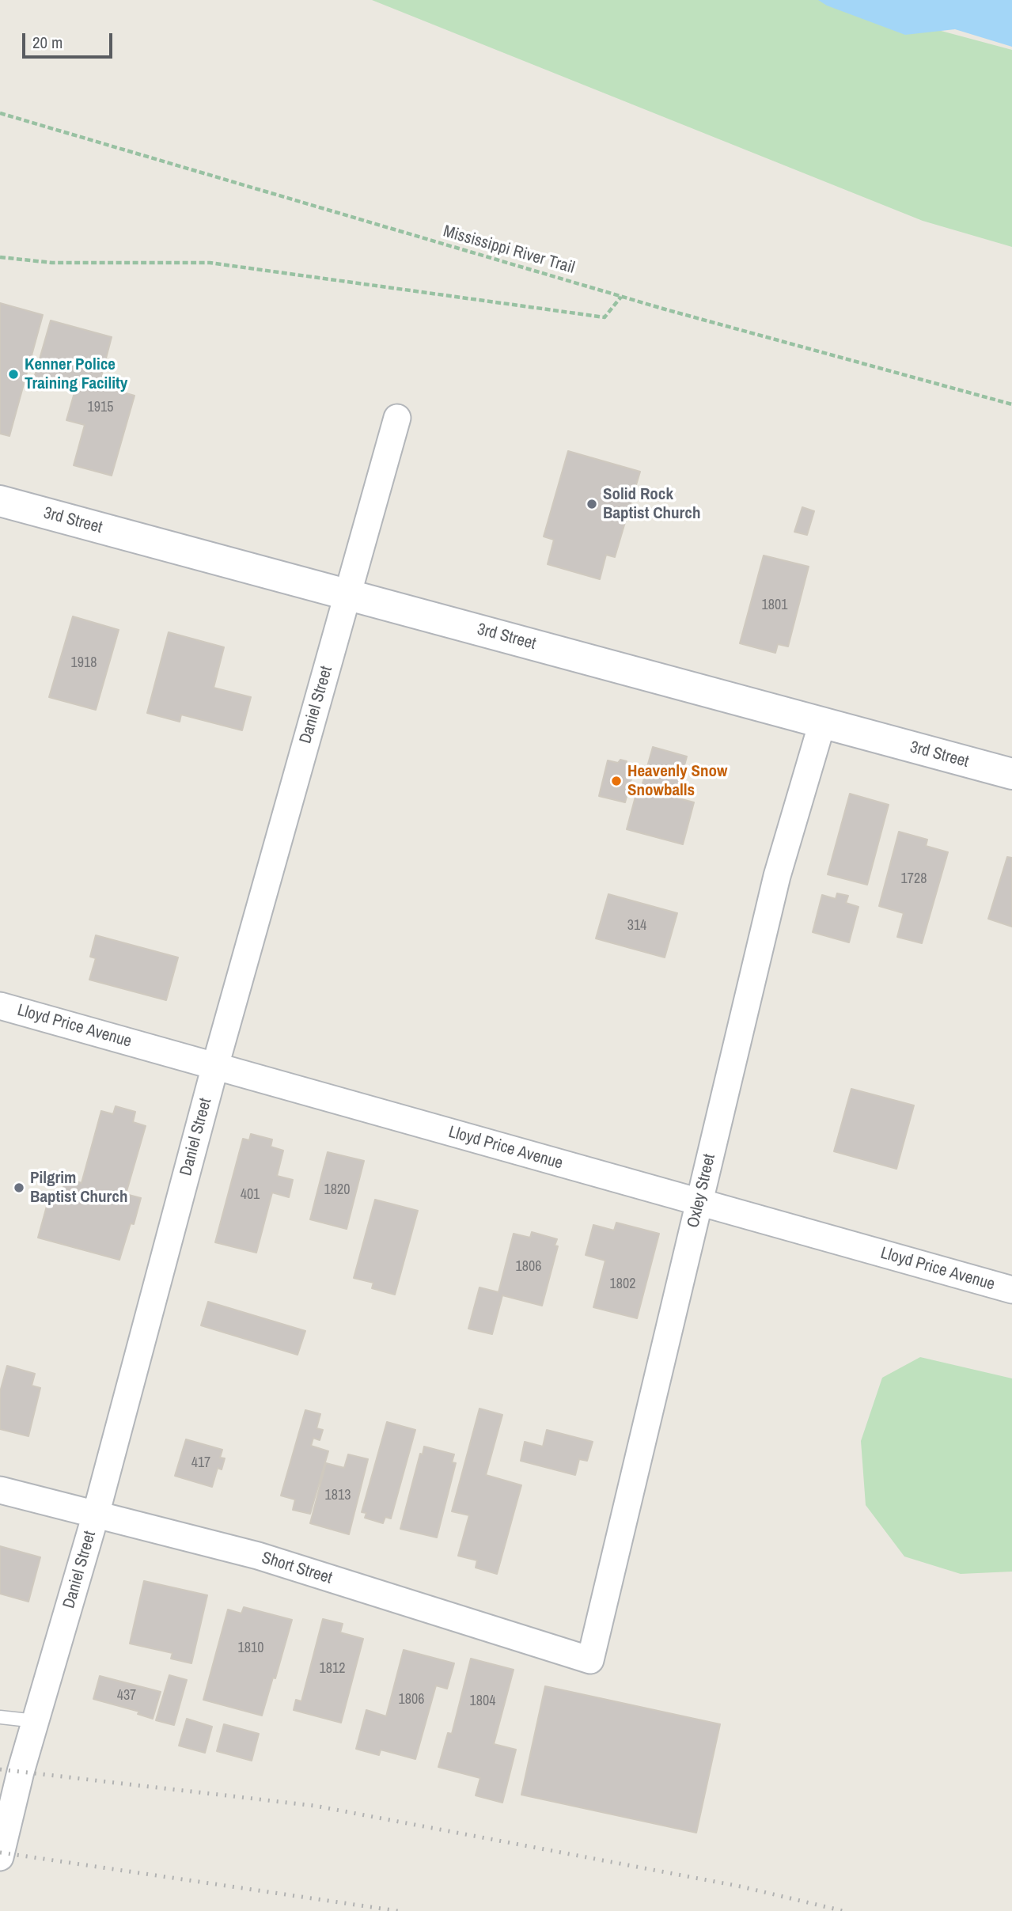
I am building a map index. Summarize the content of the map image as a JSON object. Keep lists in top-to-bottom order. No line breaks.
{"streets":{"main road":["3rd Street"],"street":["Daniel Street","Lloyd Price Avenue","Oxley Street","Short Street"],"path":["Mississippi River Trail"]},"crossings":[["3rd Street","Daniel Street"],["3rd Street","Oxley Street"],["Daniel Street","Lloyd Price Avenue"],["Daniel Street","Short Street"],["Lloyd Price Avenue","Oxley Street"],["Oxley Street","Short Street"]],"places":["Kenner Police Training Facility","Solid Rock Baptist Church","Heavenly Snow Snowballs","Pilgrim Baptist Church"],"house_numbers":["1915","1801","1918","1728","314","1820","401","1806","1802","417","1813","1810","1812","437","1806","1804"],"scale_bar":"20 m"}
